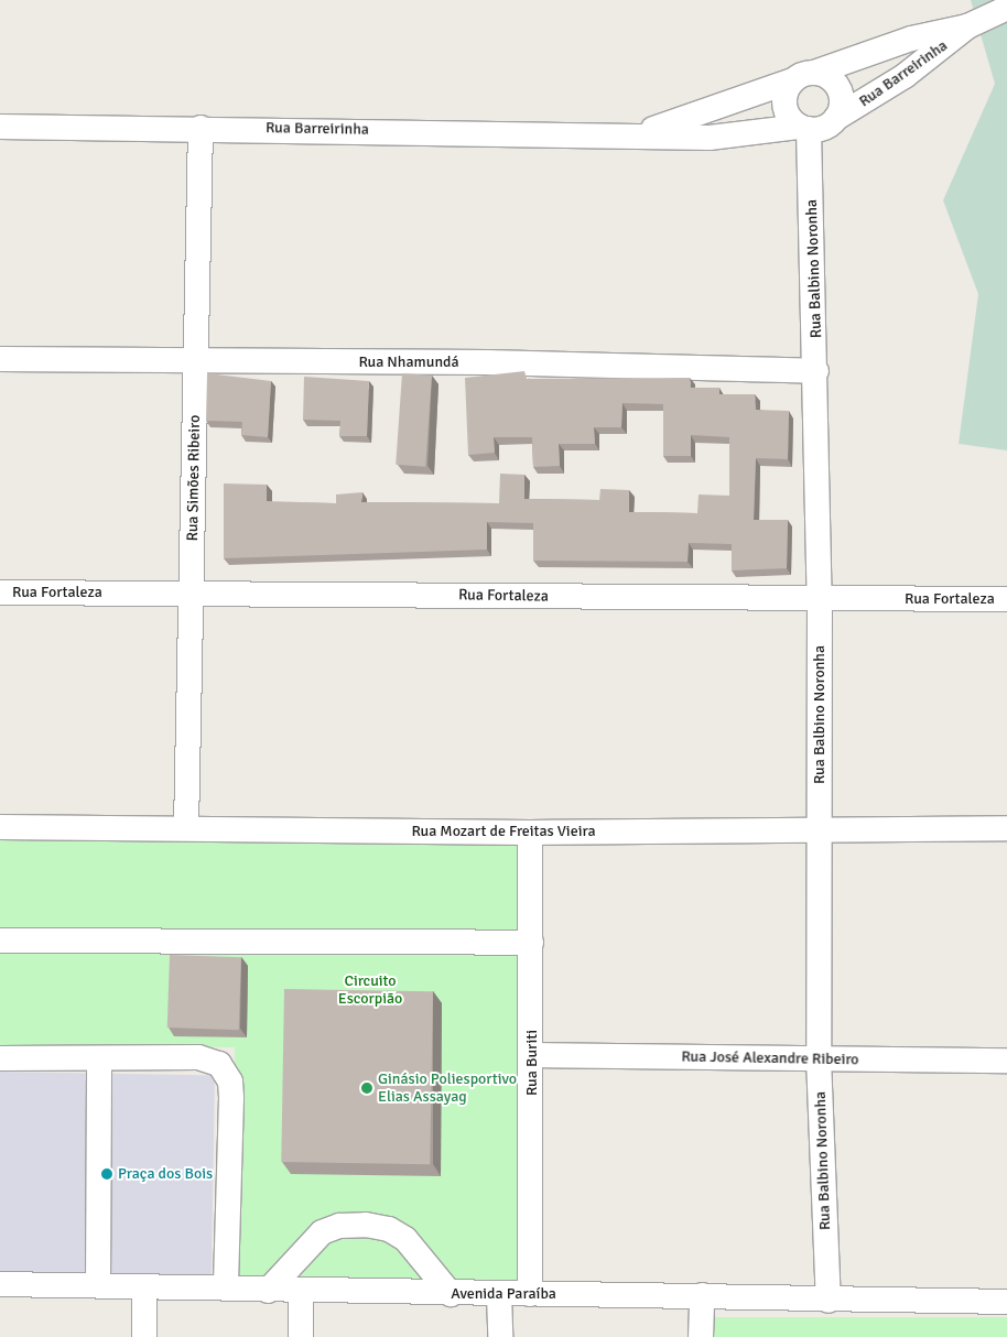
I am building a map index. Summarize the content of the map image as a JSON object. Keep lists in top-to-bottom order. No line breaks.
{"streets":{"street":["Rua Barreirinha","Rua Balbino Noronha","Rua Nhamundá","Rua Simões Ribeiro","Rua Fortaleza","Rua Mozart de Freitas Vieira","Rua José Alexandre Ribeiro","Rua Buriti","Avenida Paraíba"]},"crossings":[["Rua Barreirinha","Rua Balbino Noronha"],["Rua Barreirinha","Rua Simões Ribeiro"],["Rua Balbino Noronha","Rua Nhamundá"],["Rua Balbino Noronha","Rua Fortaleza"],["Rua Balbino Noronha","Rua Mozart de Freitas Vieira"],["Rua Balbino Noronha","Rua José Alexandre Ribeiro"],["Rua Balbino Noronha","Avenida Paraíba"],["Rua Nhamundá","Rua Simões Ribeiro"],["Rua Simões Ribeiro","Rua Fortaleza"],["Rua Simões Ribeiro","Rua Mozart de Freitas Vieira"],["Rua Mozart de Freitas Vieira","Rua Buriti"],["Rua José Alexandre Ribeiro","Rua Buriti"],["Rua Buriti","Avenida Paraíba"]],"parks":["Circuito Escorpião"],"places":["Ginásio Poliesportivo Elias Assayag","Praça dos Bois"]}
